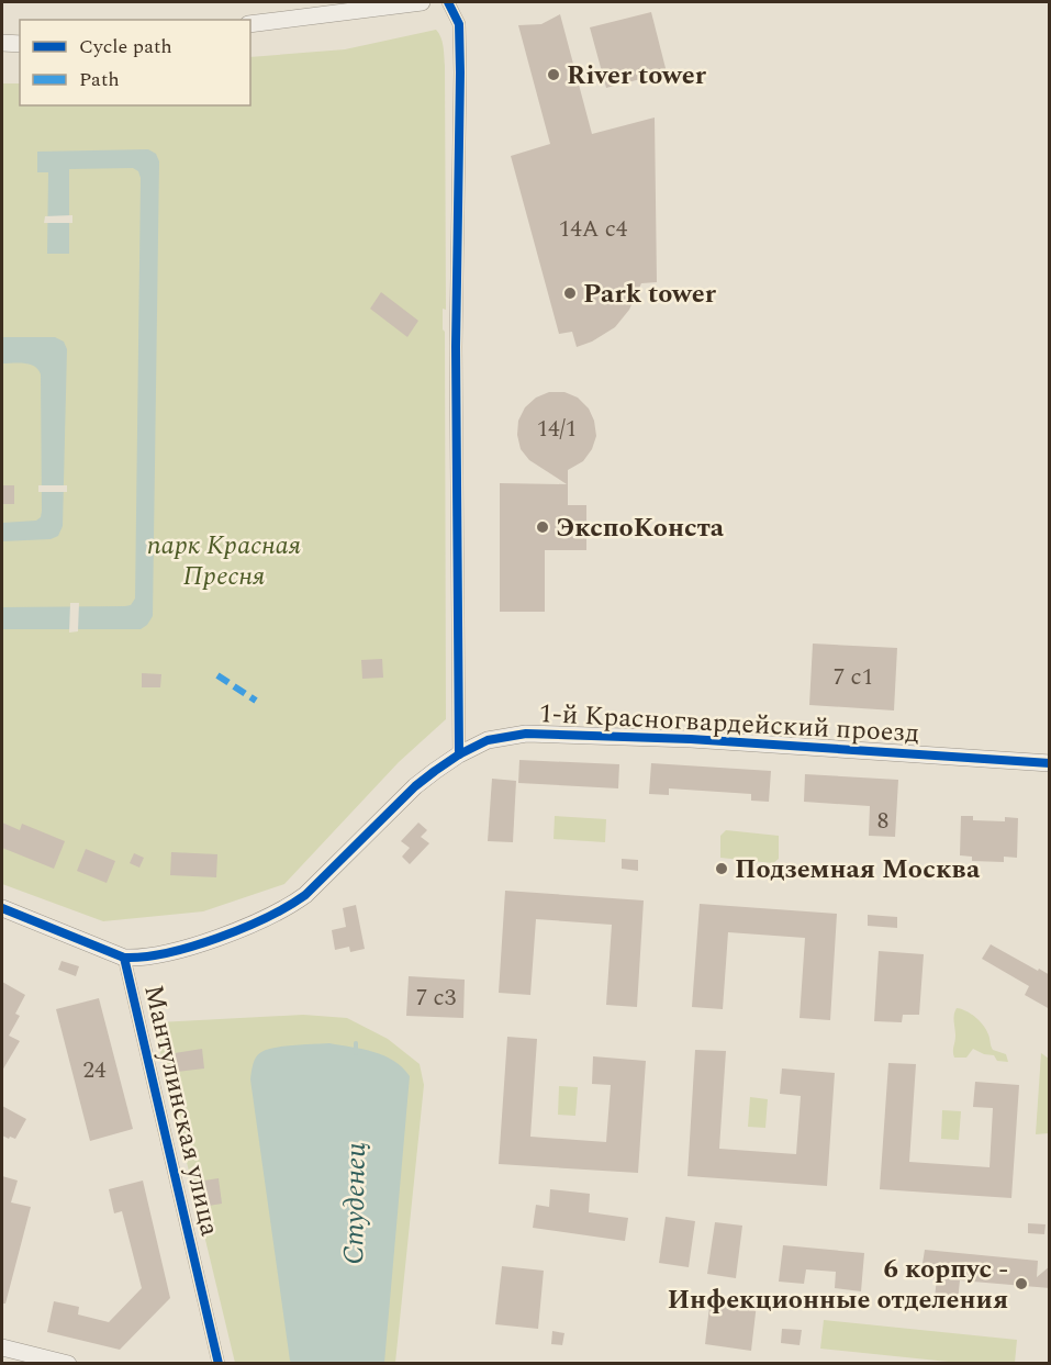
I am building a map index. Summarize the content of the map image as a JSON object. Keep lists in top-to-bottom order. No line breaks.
{"streets":{"street":["1-й Красногвардейский проезд","Мантулинская улица"]},"crossings":[["1-й Красногвардейский проезд","Мантулинская улица"]],"water":["Студенец"],"parks":["парк Красная Пресня"],"places":["River tower","Park tower","ЭкспоКонста","Подземная Москва","6 корпус - Инфекционные отделения"],"house_numbers":["14А с4","14/1","7 с1","8","7 с3","24"],"legend":["Cycle path","Path"]}
